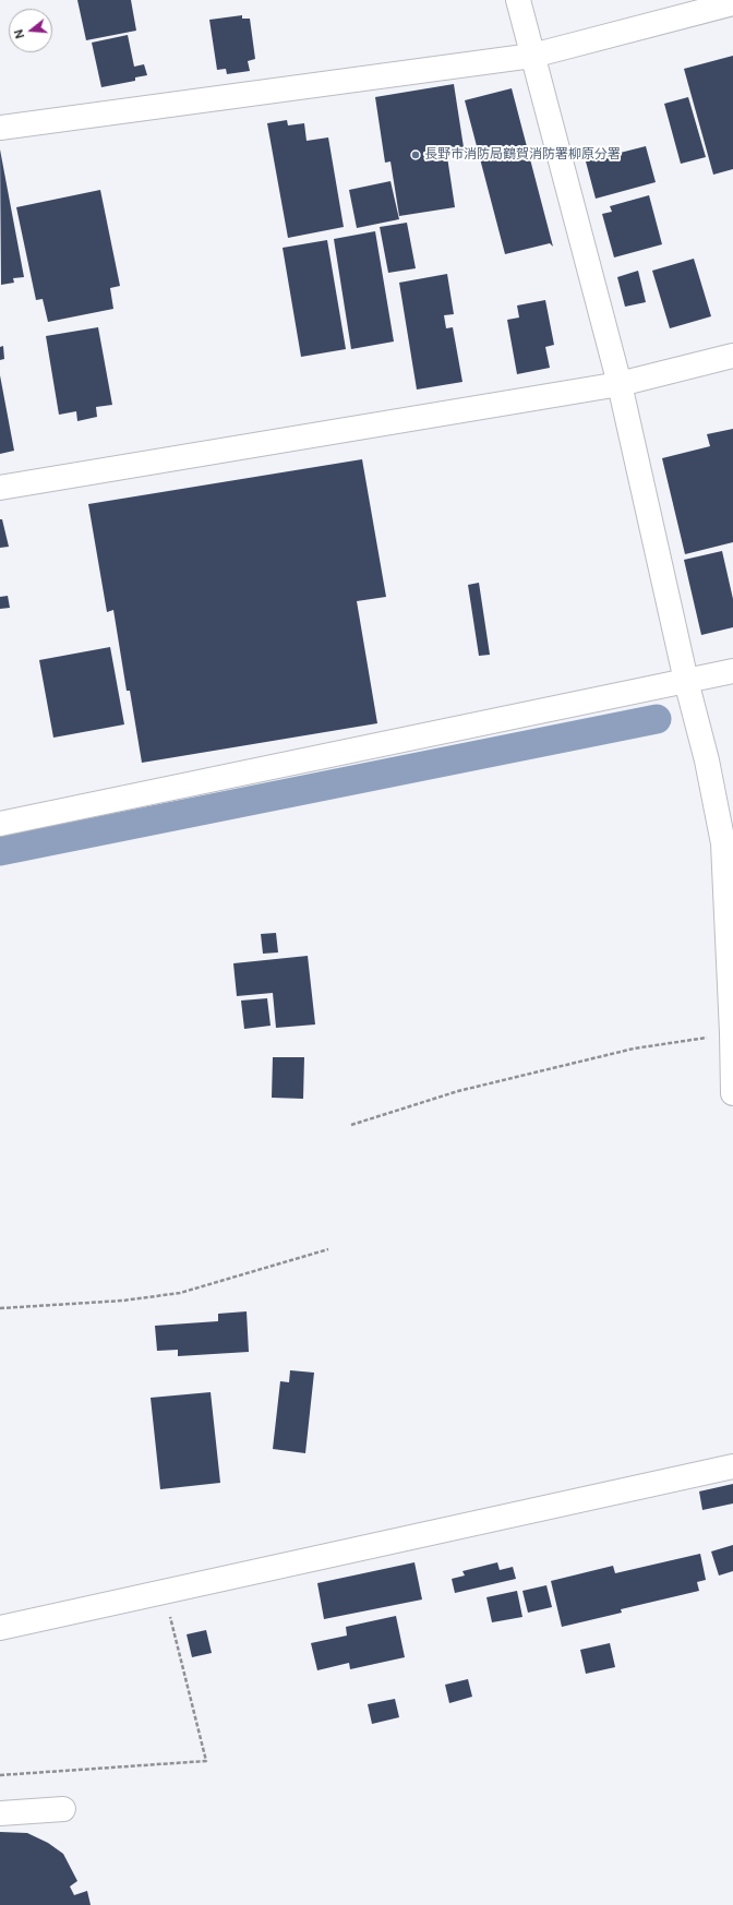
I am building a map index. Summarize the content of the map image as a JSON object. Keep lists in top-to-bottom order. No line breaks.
{"places":["長野市消防局鶴賀消防署柳原分署"],"north":"left"}
